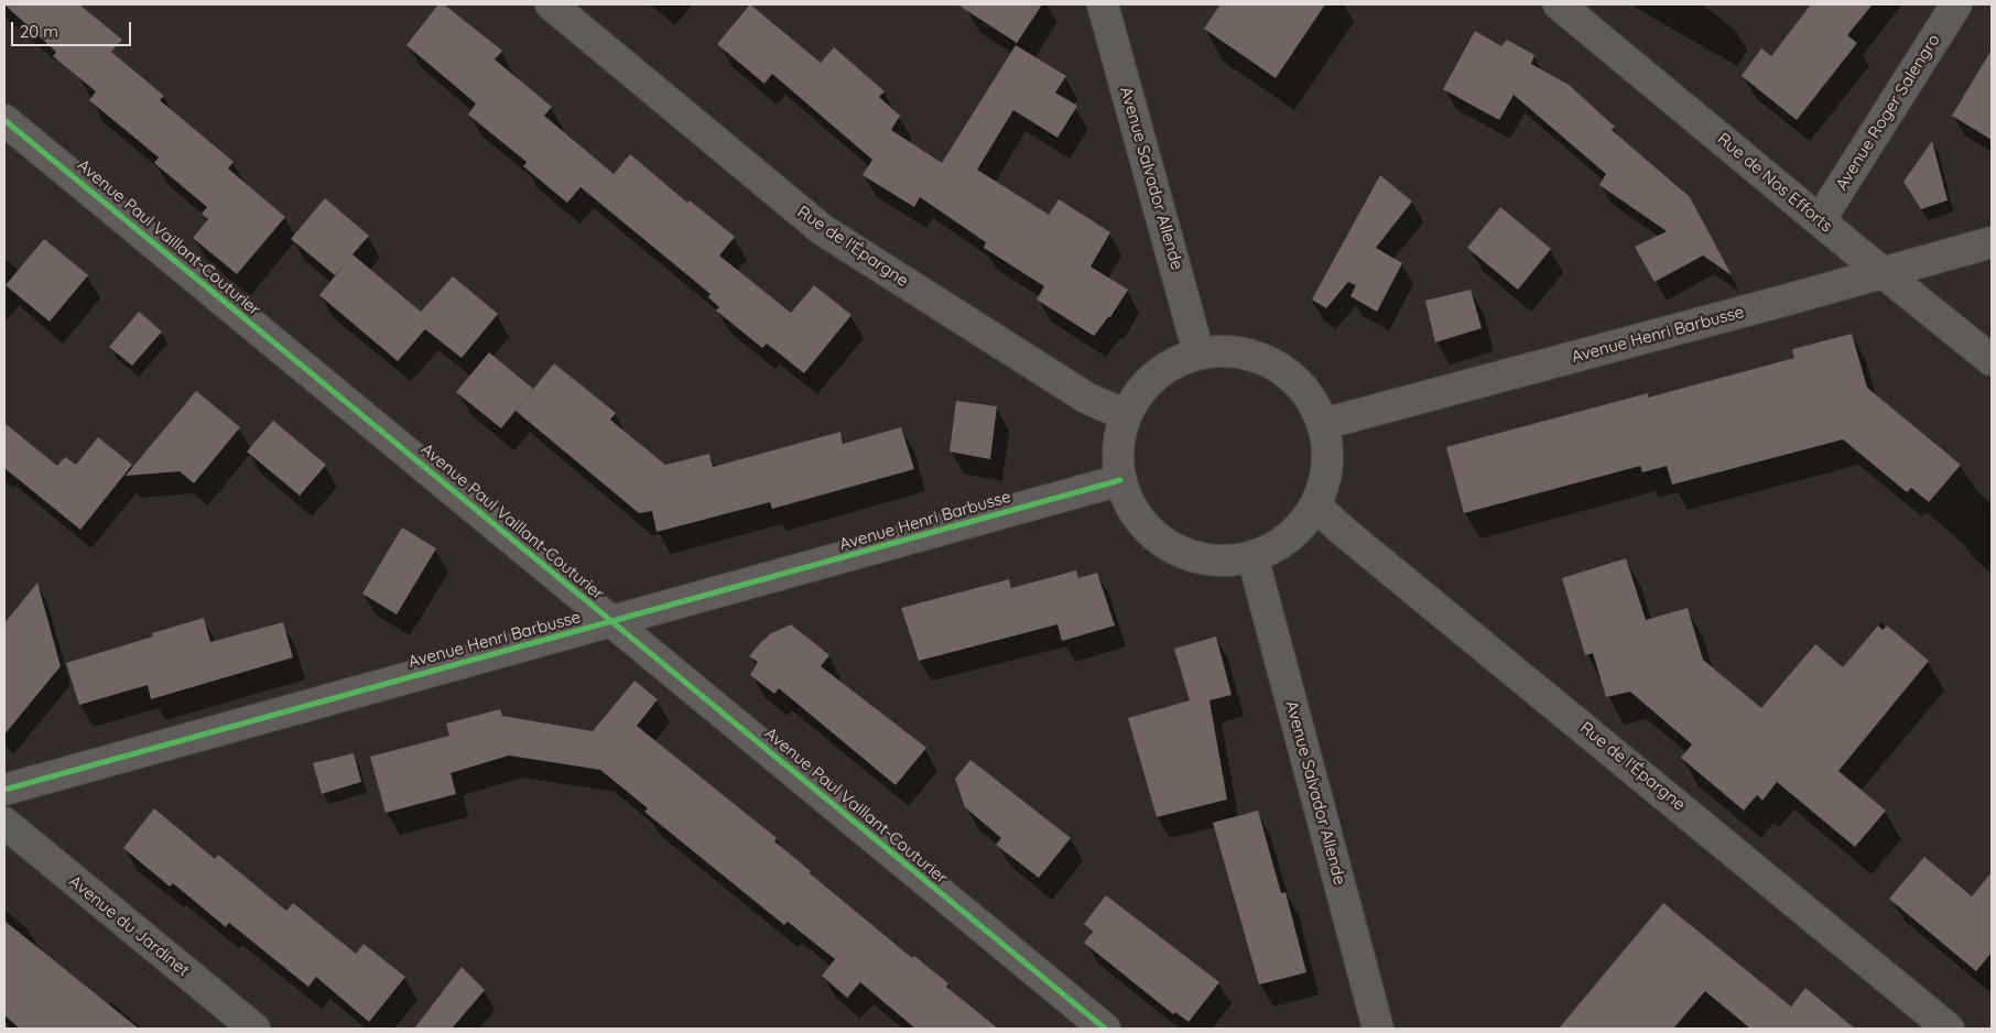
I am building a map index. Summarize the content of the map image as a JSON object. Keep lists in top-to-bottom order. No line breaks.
{"streets":{"street":["Avenue Roger Salengro","Avenue Salvador Allende","Rue de Nos Efforts","Avenue Paul Vaillant-Couturier","Rue de l'Épargne","Avenue Henri Barbusse","Avenue du Jardinet"]},"crossings":[["Avenue Roger Salengro","Rue de Nos Efforts"],["Rue de Nos Efforts","Avenue Henri Barbusse"],["Avenue Paul Vaillant-Couturier","Avenue Henri Barbusse"]],"scale_bar":"20 m"}
